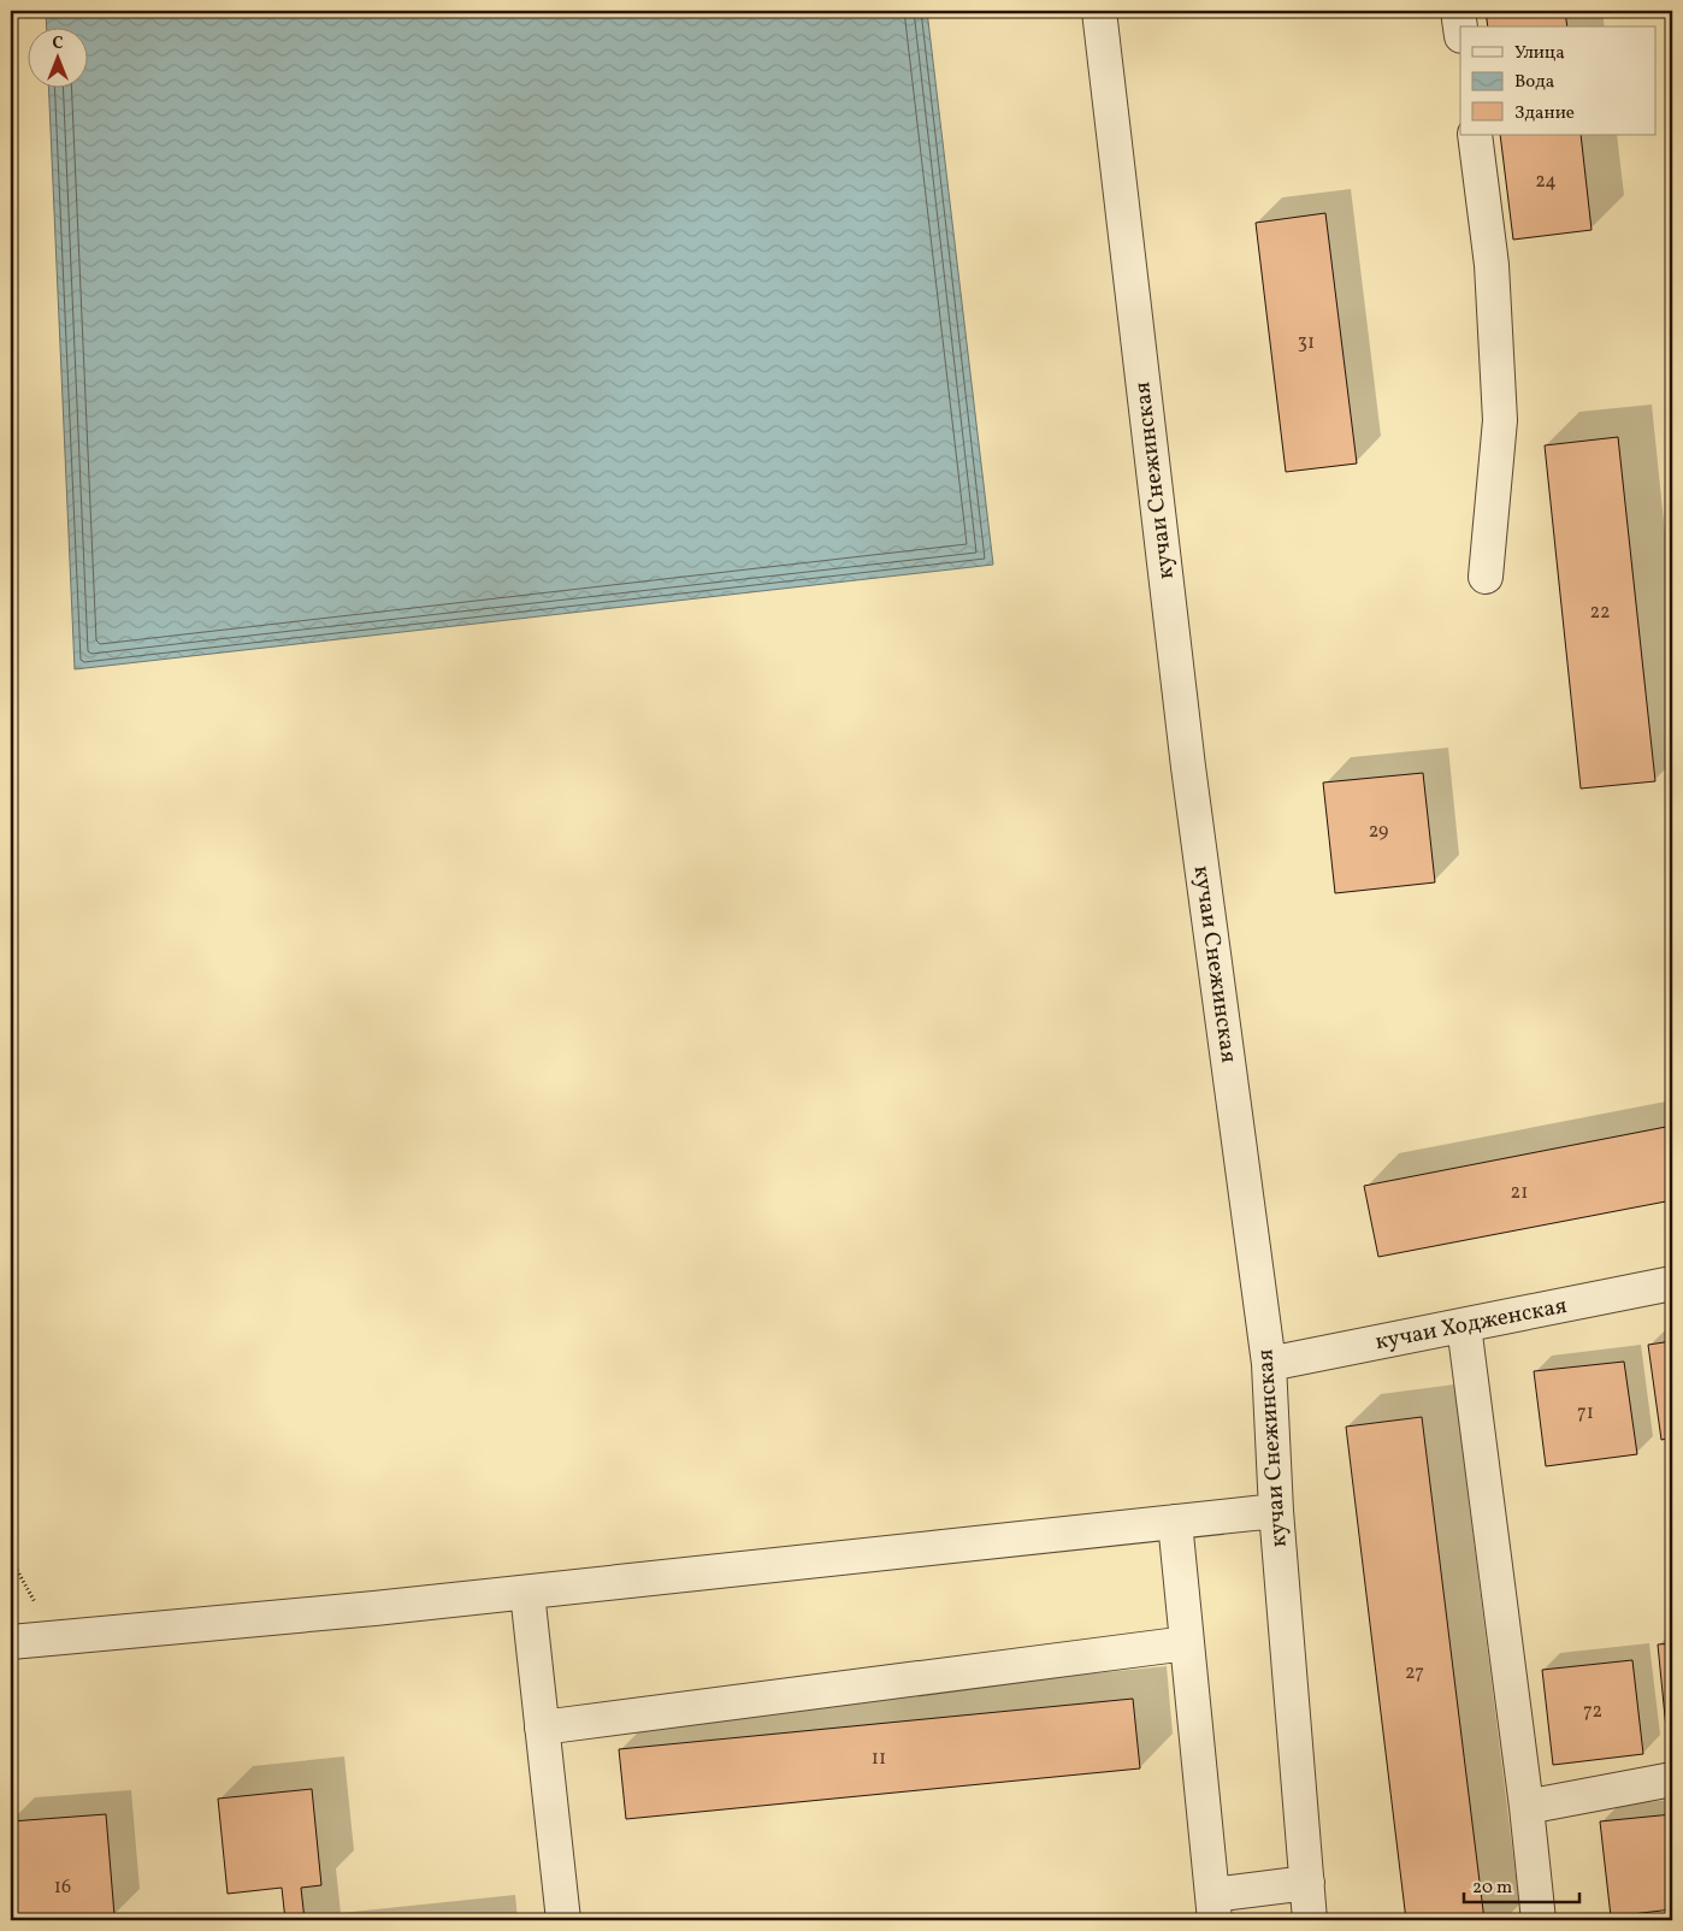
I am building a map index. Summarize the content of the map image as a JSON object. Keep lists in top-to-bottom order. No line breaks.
{"streets":{"street":["кучаи Снежинская","кучаи Ходженская"]},"crossings":[["кучаи Снежинская","кучаи Ходженская"]],"house_numbers":["24","31","22","29","21","71","27","72","11","16"],"legend":["Улица","Вода","Здание"],"scale_bar":"20 m","north":"top"}
